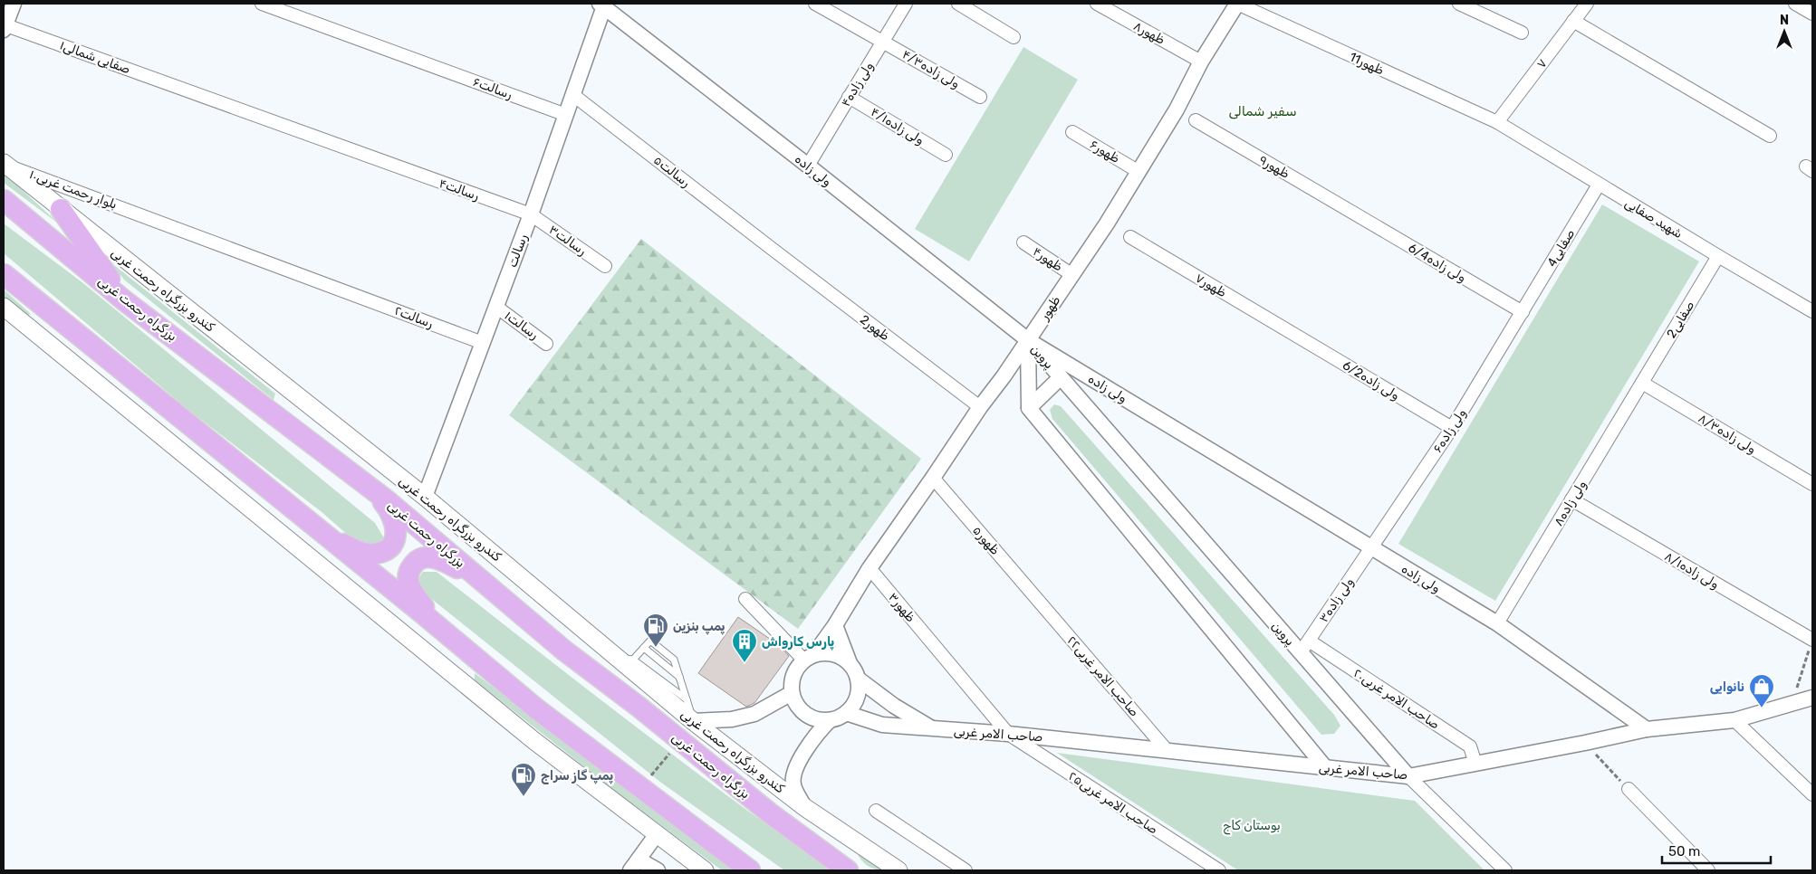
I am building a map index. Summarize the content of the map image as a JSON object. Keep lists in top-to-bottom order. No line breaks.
{"streets":{"highway":["بزرگراه رحمت غربی"],"main road":["کندرو بزرگراه رحمت غربی"],"street":["ظهور۸","صفایی شمالی۱","11ظهور","۷","ولی زاده۴/۳","ولی زاده۴","رسالت۶","ولی زاده۴/۱","ظهور۶","ظهور۹","ولی زاده","رسالت۵","بلوار رحمت غربی۱۰","رسالت۴","شهید صفایی","رسالت۳","4صفایی","رسالت","ظهور۴","6/4ولی زاده","ظهور۷","ظهور","رسالت۲","2صفایی","رسالت۱","2ظهور","پروین","6/2ولی زاده","ولی زاده۶","ولی زاده۸/۳","ولی زاده۸","ظهور۵","ولی زاده۸/۱","ولی زاده۳","ظهور۳","صاحب الامر غربی٢٢","صاحب الامر غربی۲۰","صاحب الامر غربی","صاحب الامر غربی۲۵"]},"crossings":[["ظهور۸","ظهور"],["صفایی شمالی۱","رسالت۴"],["11ظهور","۷"],["11ظهور","شهید صفایی"],["11ظهور","ظهور"],["۷","شهید صفایی"],["ولی زاده۴/۳","ولی زاده۴"],["ولی زاده۴","ولی زاده۴/۱"],["ولی زاده۴","ولی زاده"],["رسالت۶","رسالت"],["ظهور۶","ظهور"],["ظهور۹","6/4ولی زاده"],["ولی زاده","رسالت"],["ولی زاده","ظهور"],["ولی زاده","پروین"],["ولی زاده","ولی زاده۶"],["ولی زاده","ولی زاده۸"],["ولی زاده","ولی زاده۳"],["ولی زاده","صاحب الامر غربی"],["رسالت۵","رسالت"],["رسالت۵","2ظهور"],["بلوار رحمت غربی۱۰","کندرو بزرگراه رحمت غربی"],["بلوار رحمت غربی۱۰","رسالت۲"],["رسالت۴","رسالت۳"],["رسالت۴","رسالت"],["شهید صفایی","4صفایی"],["شهید صفایی","2صفایی"],["رسالت۳","رسالت"],["4صفایی","6/4ولی زاده"],["4صفایی","ولی زاده۶"],["رسالت","کندرو بزرگراه رحمت غربی"],["رسالت","رسالت۲"],["رسالت","رسالت۱"],["ظهور۴","ظهور"],["6/4ولی زاده","ولی زاده۶"],["ظهور۷","6/2ولی زاده"],["ظهور","2ظهور"],["ظهور","پروین"],["ظهور","ظهور۵"],["ظهور","ظهور۳"],["ظهور","صاحب الامر غربی"],["2صفایی","ولی زاده۸/۳"],["2صفایی","ولی زاده۸"],["پروین","ولی زاده۳"],["پروین","صاحب الامر غربی۲۰"],["پروین","صاحب الامر غربی"],["6/2ولی زاده","ولی زاده۶"],["ولی زاده۶","ولی زاده۳"],["ولی زاده۸/۳","ولی زاده۸"],["ولی زاده۸","ولی زاده۸/۱"],["ظهور۵","صاحب الامر غربی٢٢"],["ولی زاده۳","صاحب الامر غربی۲۰"],["ظهور۳","صاحب الامر غربی"],["ظهور۳","صاحب الامر غربی۲۵"],["صاحب الامر غربی٢٢","صاحب الامر غربی"],["صاحب الامر غربی۲۰","صاحب الامر غربی"],["صاحب الامر غربی","صاحب الامر غربی۲۵"]],"districts":["سفیر شمالی"],"parks":["بوستان کاج"],"places":{"fuel station":["پمپ بنزین","پمپ گاز سراج"],"building":["پارس کارواش"],"shop":["نانوایی"]},"scale_bar":"50 m","north":"top"}
